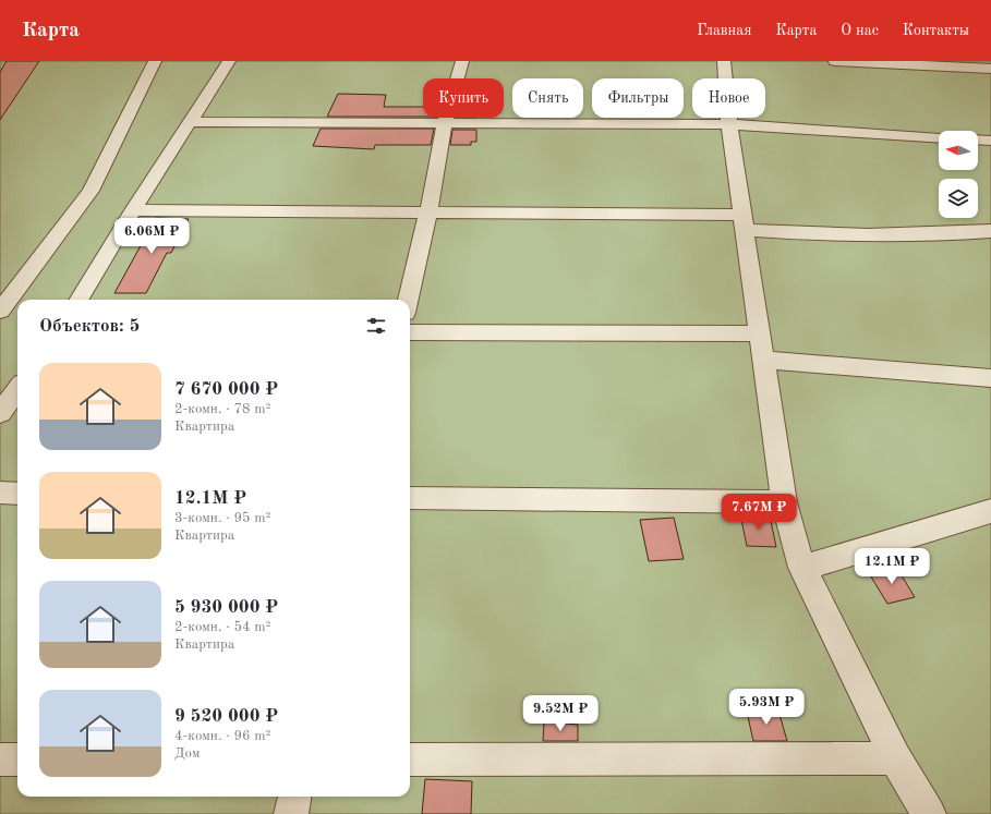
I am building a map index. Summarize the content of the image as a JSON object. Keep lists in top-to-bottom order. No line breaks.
{"north":"left","page":{"header":"Карта","nav":["Главная","Карта","О нас","Контакты"],"chip":["Купить","Снять","Фильтры","Новое"],"price":["6.06M ₽","7.67M ₽","12.1M ₽","5.93M ₽","9.52M ₽"],"heading":"Объектов: 5","list":[{"name":"7 670 000 ₽","note":"2-комн. · 78 m² · Квартира"},{"name":"12.1M ₽","note":"3-комн. · 95 m² · Квартира"},{"name":"5 930 000 ₽","note":"2-комн. · 54 m² · Квартира"},{"name":"9 520 000 ₽","note":"4-комн. · 96 m² · Дом"}]}}
